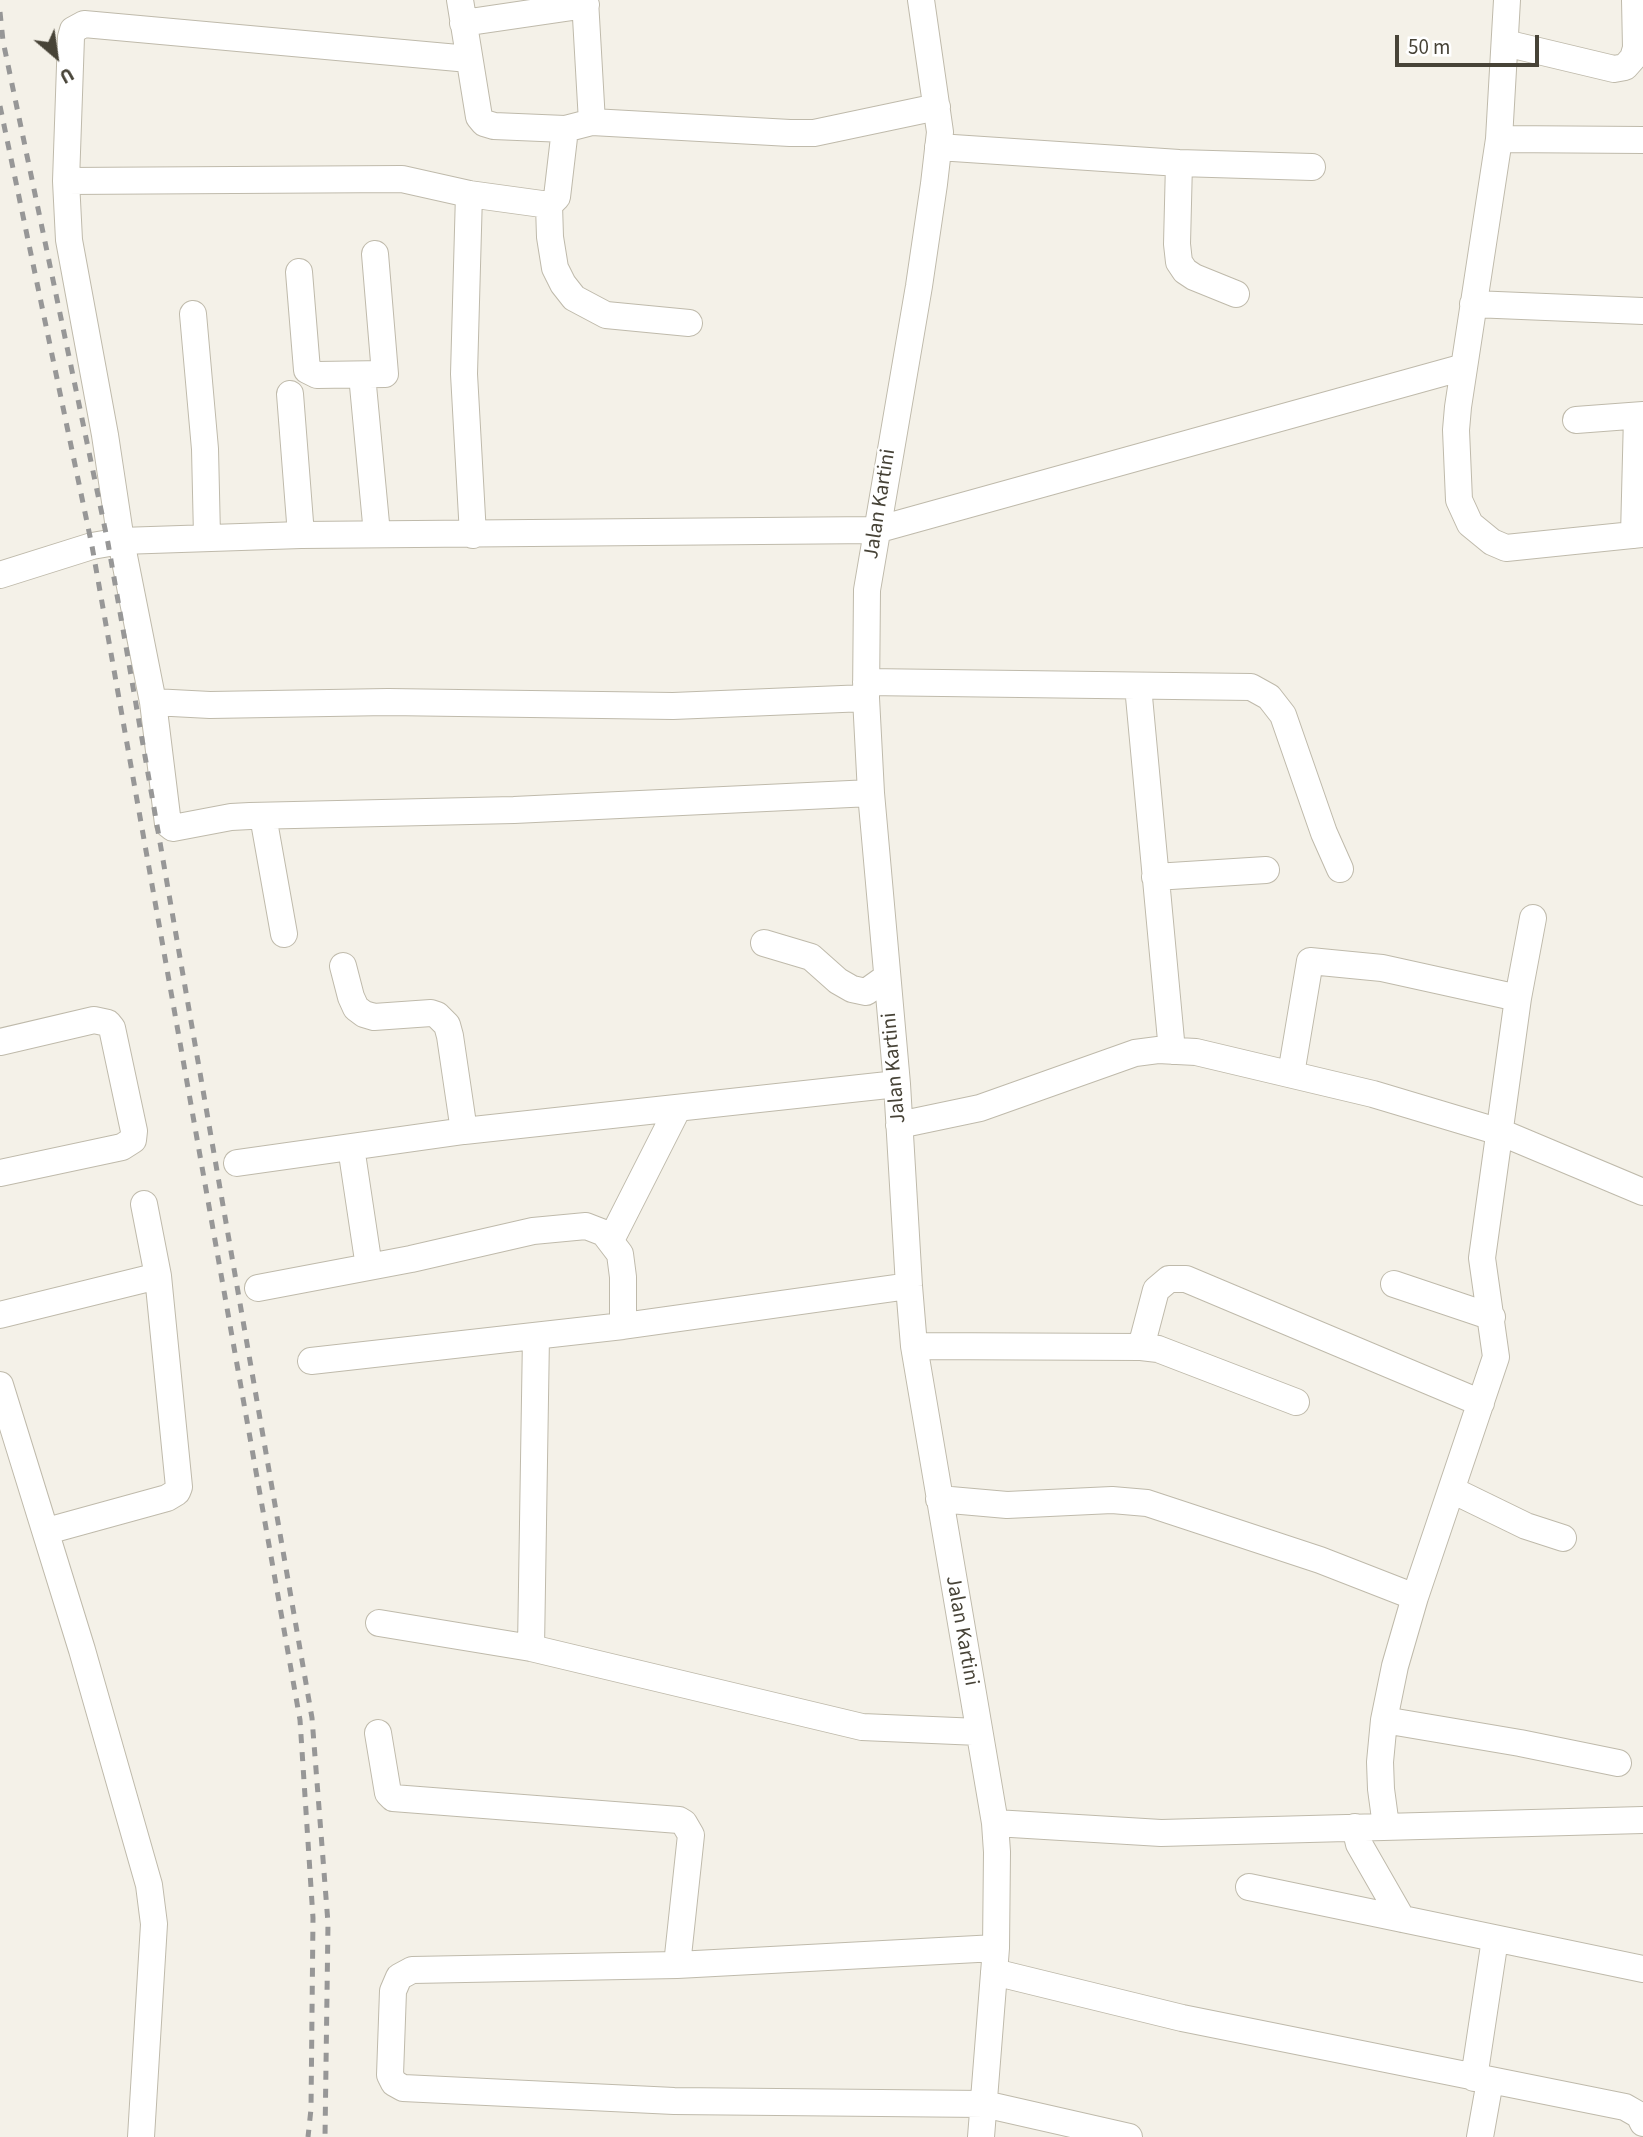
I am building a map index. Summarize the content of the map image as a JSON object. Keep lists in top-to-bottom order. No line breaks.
{"streets":{"street":["Jalan Kartini"]},"scale_bar":"50 m","north":"bottom right"}
